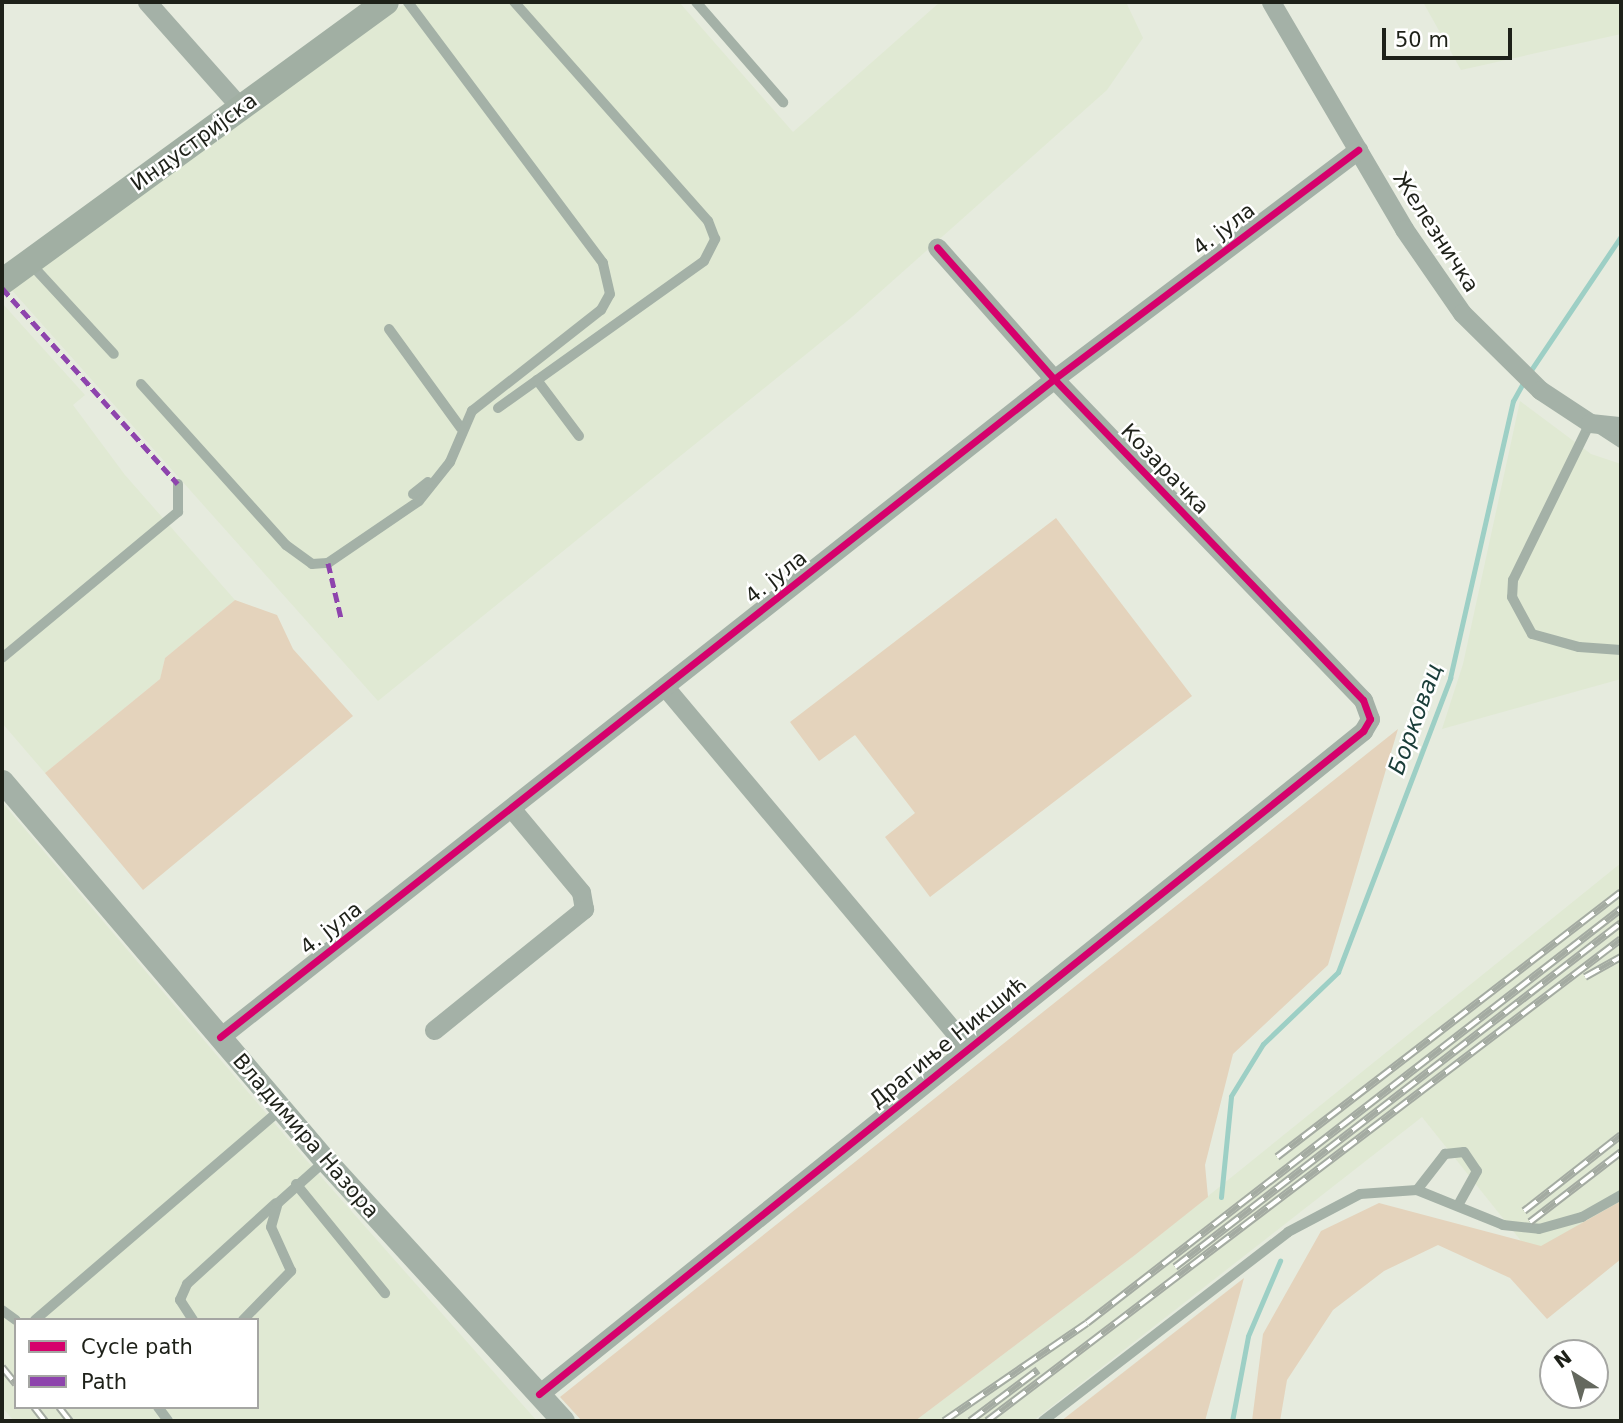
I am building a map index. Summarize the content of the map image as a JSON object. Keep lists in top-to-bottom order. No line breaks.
{"streets":{"main road":["Индустријска"],"street":["4. јула","Железничка","Козарачка","Драгиње Никшић","Владимира Назора"]},"crossings":[["4. јула","Железничка"],["4. јула","Козарачка"],["4. јула","Драгиње Никшић"],["4. јула","Владимира Назора"],["Козарачка","Драгиње Никшић"],["Драгиње Никшић","Владимира Назора"]],"water":["Борковац"],"legend":["Cycle path","Path"],"scale_bar":"50 m","north":"top left"}
